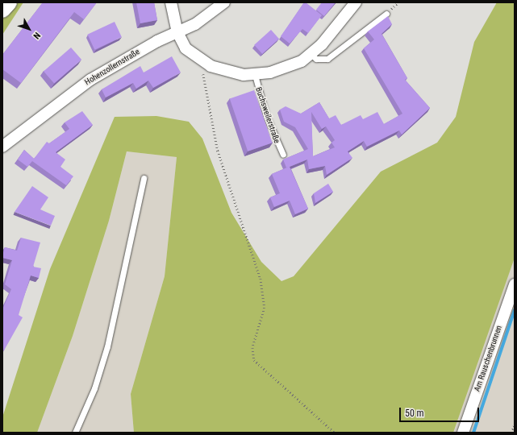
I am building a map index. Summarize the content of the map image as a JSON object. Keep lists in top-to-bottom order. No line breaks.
{"streets":{"street":["Hohenzollernstraße","Am Rauschenbrunnen"],"lane":["Buchsweilerstraße"]},"scale_bar":"50 m","north":"bottom right"}
